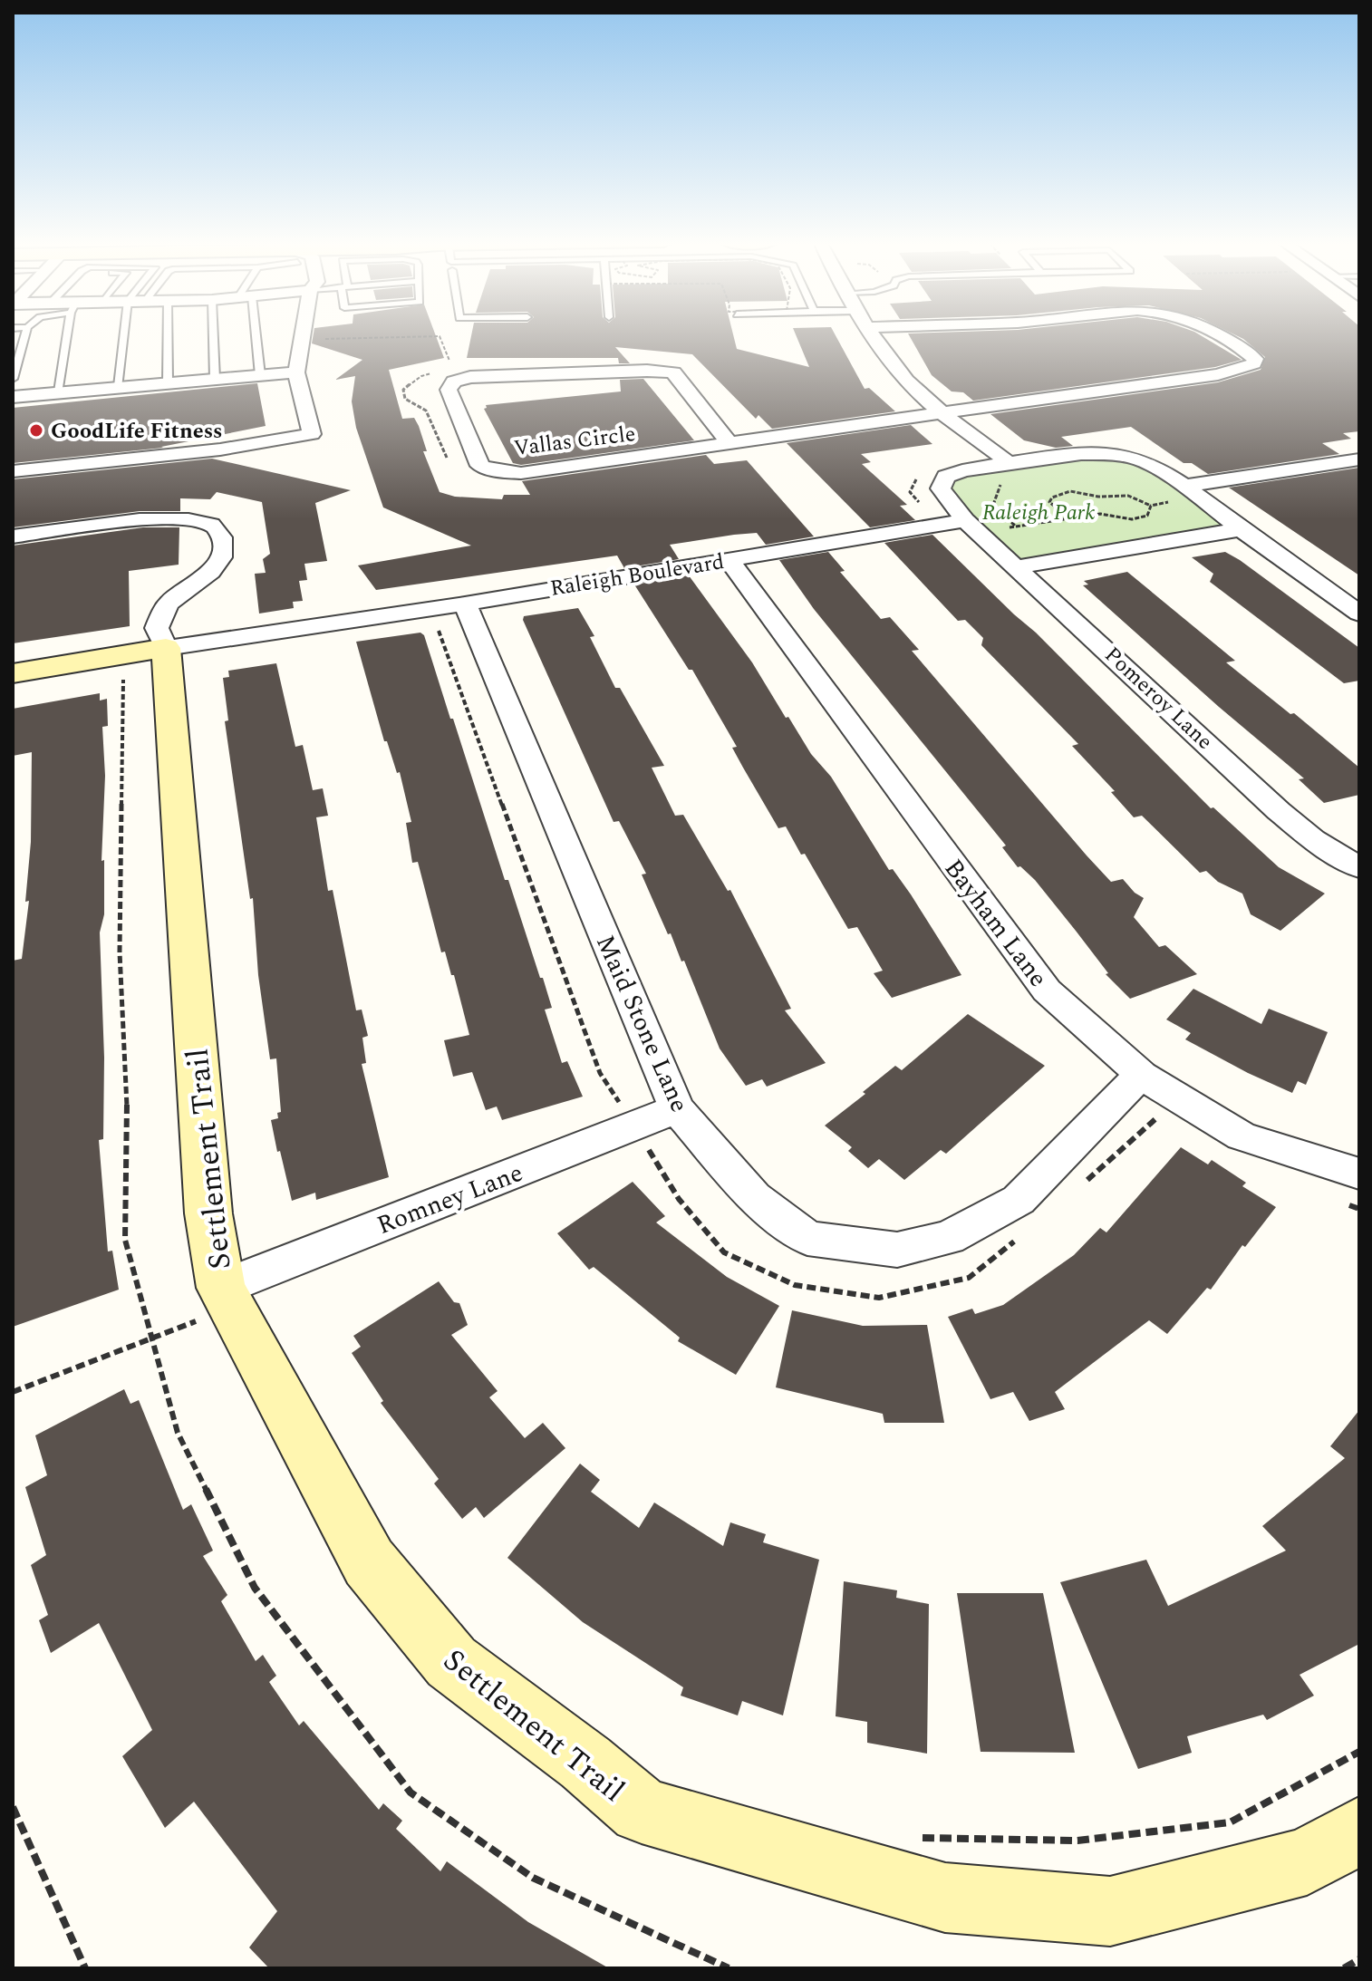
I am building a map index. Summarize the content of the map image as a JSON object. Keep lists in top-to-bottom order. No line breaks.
{"streets":{"main road":["Raleigh Boulevard","Settlement Trail"],"street":["Vallas Circle","Pomeroy Lane","Bayham Lane","Maid Stone Lane","Romney Lane"]},"crossings":[["Raleigh Boulevard","Pomeroy Lane"],["Raleigh Boulevard","Bayham Lane"],["Raleigh Boulevard","Maid Stone Lane"],["Raleigh Boulevard","Settlement Trail"],["Bayham Lane","Maid Stone Lane"],["Maid Stone Lane","Romney Lane"],["Settlement Trail","Romney Lane"]],"parks":["Raleigh Park"],"places":["GoodLife Fitness"]}
